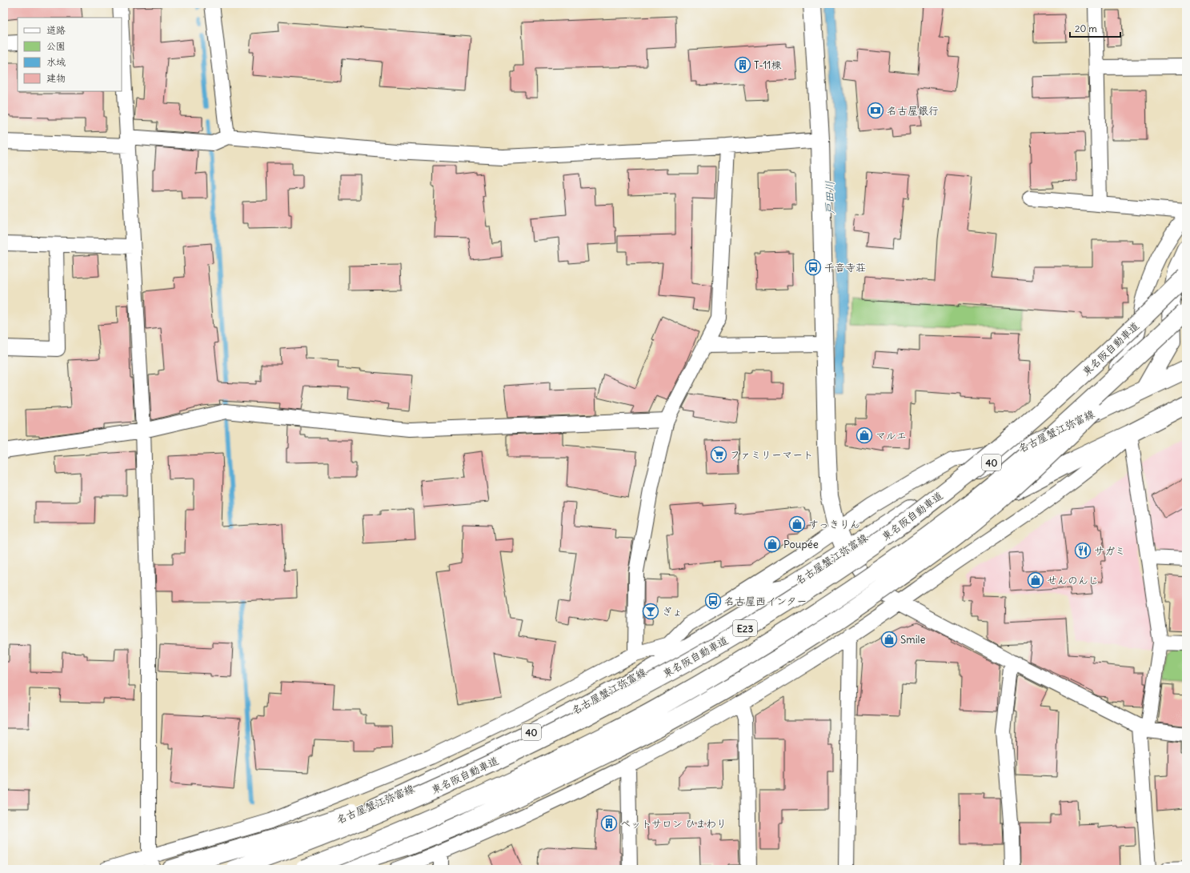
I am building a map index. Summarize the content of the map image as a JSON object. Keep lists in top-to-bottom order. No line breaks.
{"streets":{"main road":["東名阪自動車道","名古屋蟹江弥富線","40","E23"]},"water":["戸田川"],"places":{"building":["T-11棟","ペットサロン ひまわり"],"bank":["名古屋銀行"],"bus stop":["千音寺荘","名古屋西インター"],"shop":["マルエ","すっきりん","Poupée","せんのんじ","Smile"],"supermarket":["ファミリーマート"],"restaurant":["サガミ"],"bar":["ぎょ"]},"legend":["道路","公園","水域","建物"],"scale_bar":"20 m"}
